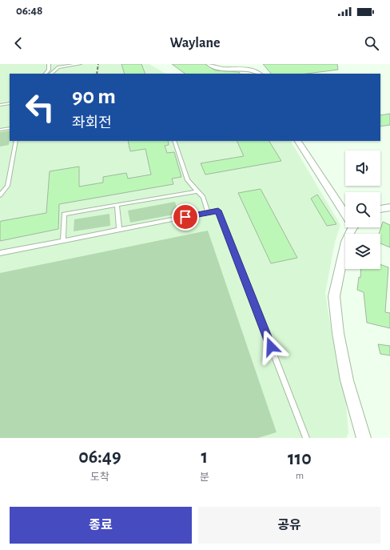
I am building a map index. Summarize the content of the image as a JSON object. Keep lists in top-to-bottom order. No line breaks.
{"page":{"status":"06:48","header":"Waylane","turn":["90 m","좌회전"],"eta":["06:49","도착","1","분","110","m"],"buttons":["종료","공유"]}}
